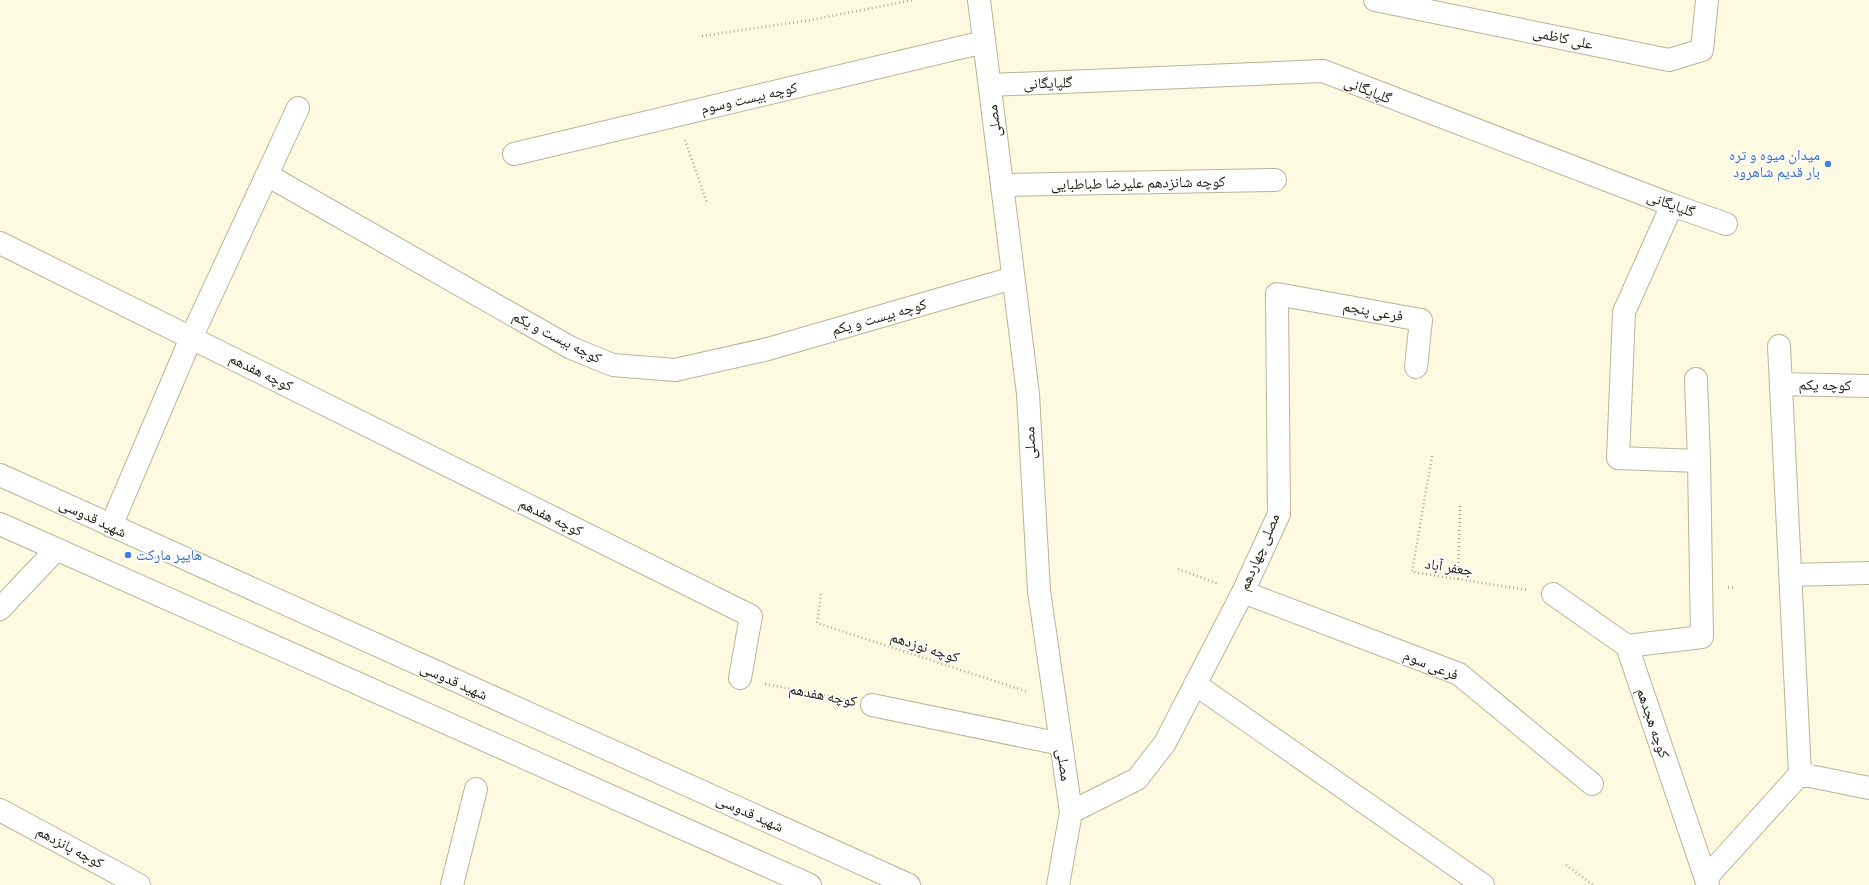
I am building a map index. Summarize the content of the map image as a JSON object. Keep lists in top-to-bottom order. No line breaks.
{"streets":{"street":["علی کاظمی","گلپایگانی","کوچه بیست وسوم","مصلی","کوچه شانزدهم علیرضا طباطبایی","فرعی پنجم","کوچه بیست و یکم","کوچه هفدهم","کوچه یکم","شهید قدوسی","مصلی چهاردهم","فرعی سوم","کوچه هجدهم","کوچه پانزدهم"],"path":["جعفر آباد","کوچه نوزدهم"]},"crossings":[["گلپایگانی","مصلی"],["کوچه بیست وسوم","مصلی"],["مصلی","کوچه شانزدهم علیرضا طباطبایی"],["مصلی","کوچه بیست و یکم"],["مصلی","کوچه هفدهم"],["مصلی","مصلی چهاردهم"],["مصلی","کوچه نوزدهم"],["فرعی پنجم","مصلی چهاردهم"],["مصلی چهاردهم","فرعی سوم"]],"places":["میدان میوه و تره بار قدیم شاهرود","هایپر مارکت"]}
